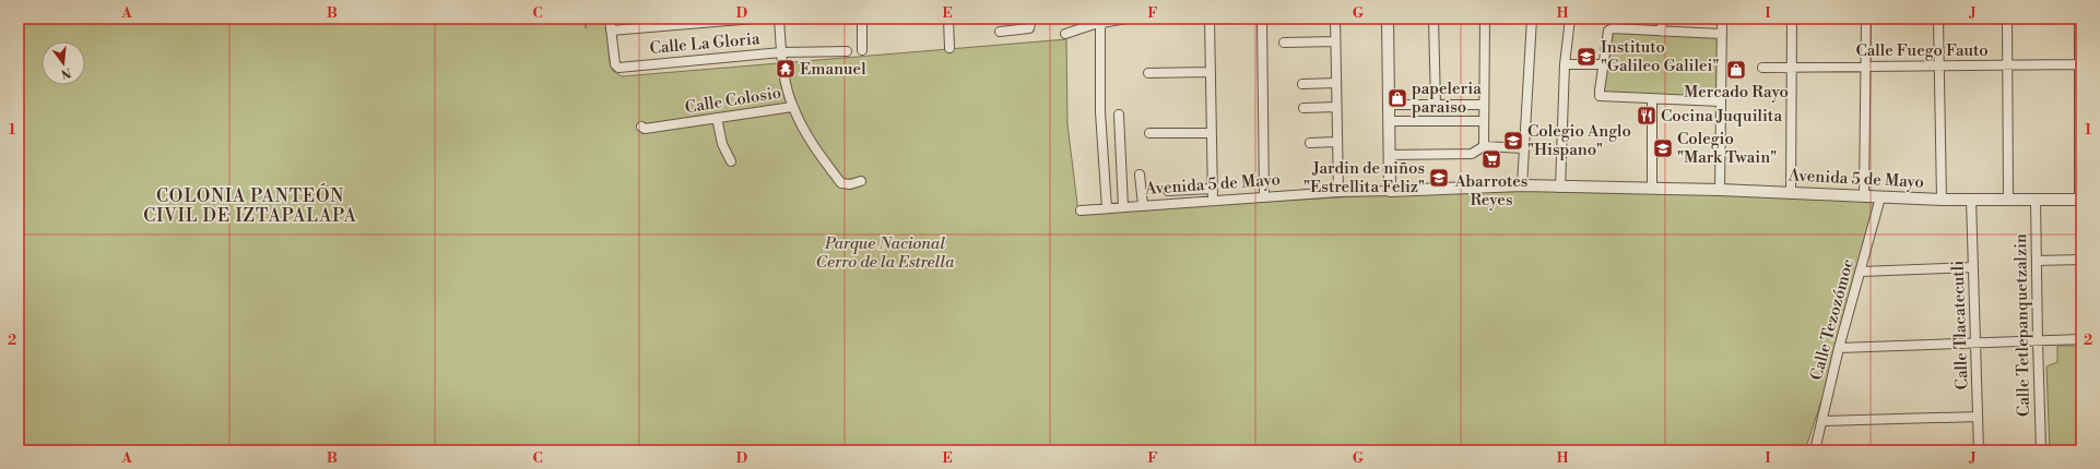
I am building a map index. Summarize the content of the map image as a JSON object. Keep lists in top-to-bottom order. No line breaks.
{"streets":{"street":["Calle La Gloria","Calle Fuego Fauto","Calle Colosio","Avenida 5 de Mayo","Calle Tezozómoc","Calle Tlacatecutli","Calle Tetlepanquetzalzin"]},"crossings":[["Calle La Gloria","Calle Colosio"],["Avenida 5 de Mayo","Calle Tezozómoc"],["Avenida 5 de Mayo","Calle Tlacatecutli"],["Avenida 5 de Mayo","Calle Tetlepanquetzalzin"]],"districts":["COLONIA PANTEÓN CIVIL DE IZTAPALAPA"],"parks":["Parque Nacional Cerro de la Estrella"],"places":{"school or university":["Instituto \"Galileo Galilei\"","Colegio Anglo \"Hispano\"","Colegio \"Mark Twain\"","Jardin de niños \"Estrellita Feliz\""],"temple":["Emanuel"],"shop":["Mercado Rayo","papeleria paraiso"],"restaurant":["Cocina Juquilita"],"supermarket":["Abarrotes Reyes"]},"north":"bottom","grid":{"columns":["A","B","C","D","E","F","G","H","I","J"],"rows":["1","2"]}}
